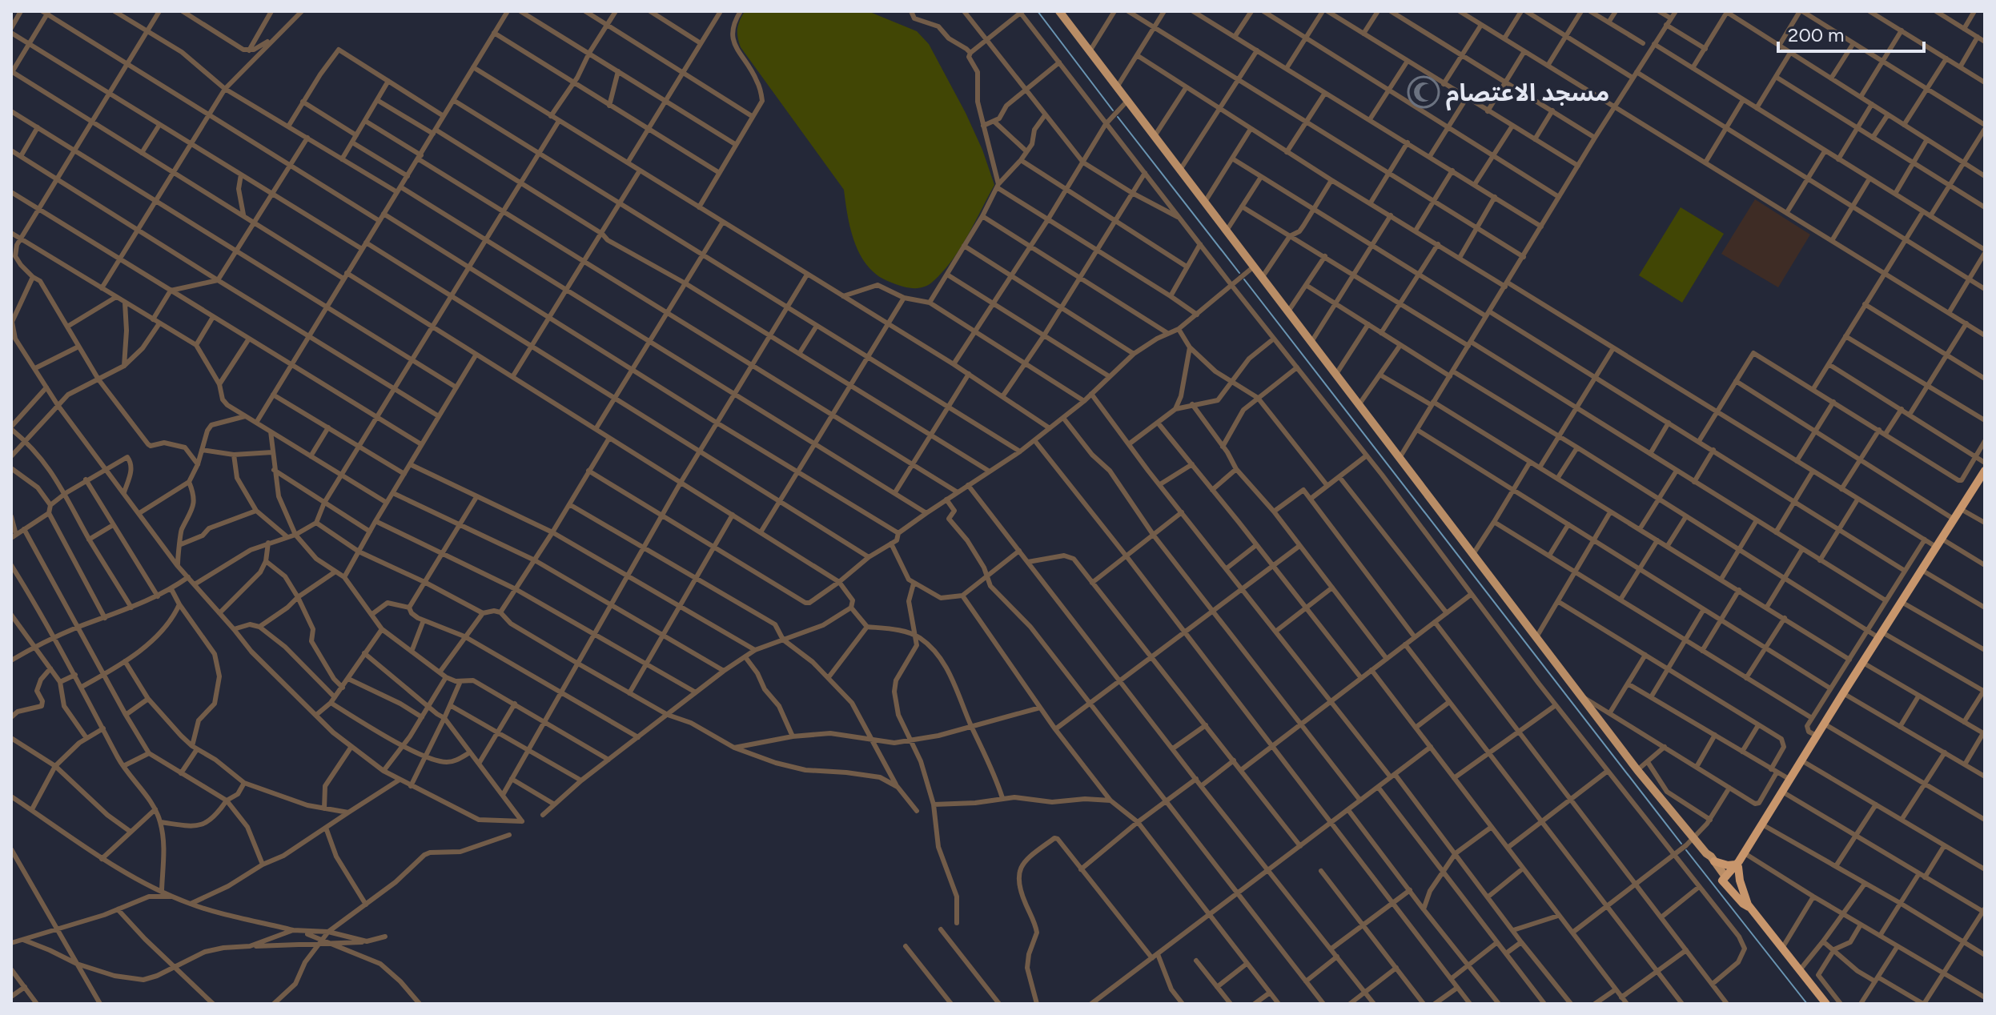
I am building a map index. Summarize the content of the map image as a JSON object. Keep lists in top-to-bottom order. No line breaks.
{"places":{"mosque":["مسجد الاعتصام"]},"scale_bar":"200 m"}
